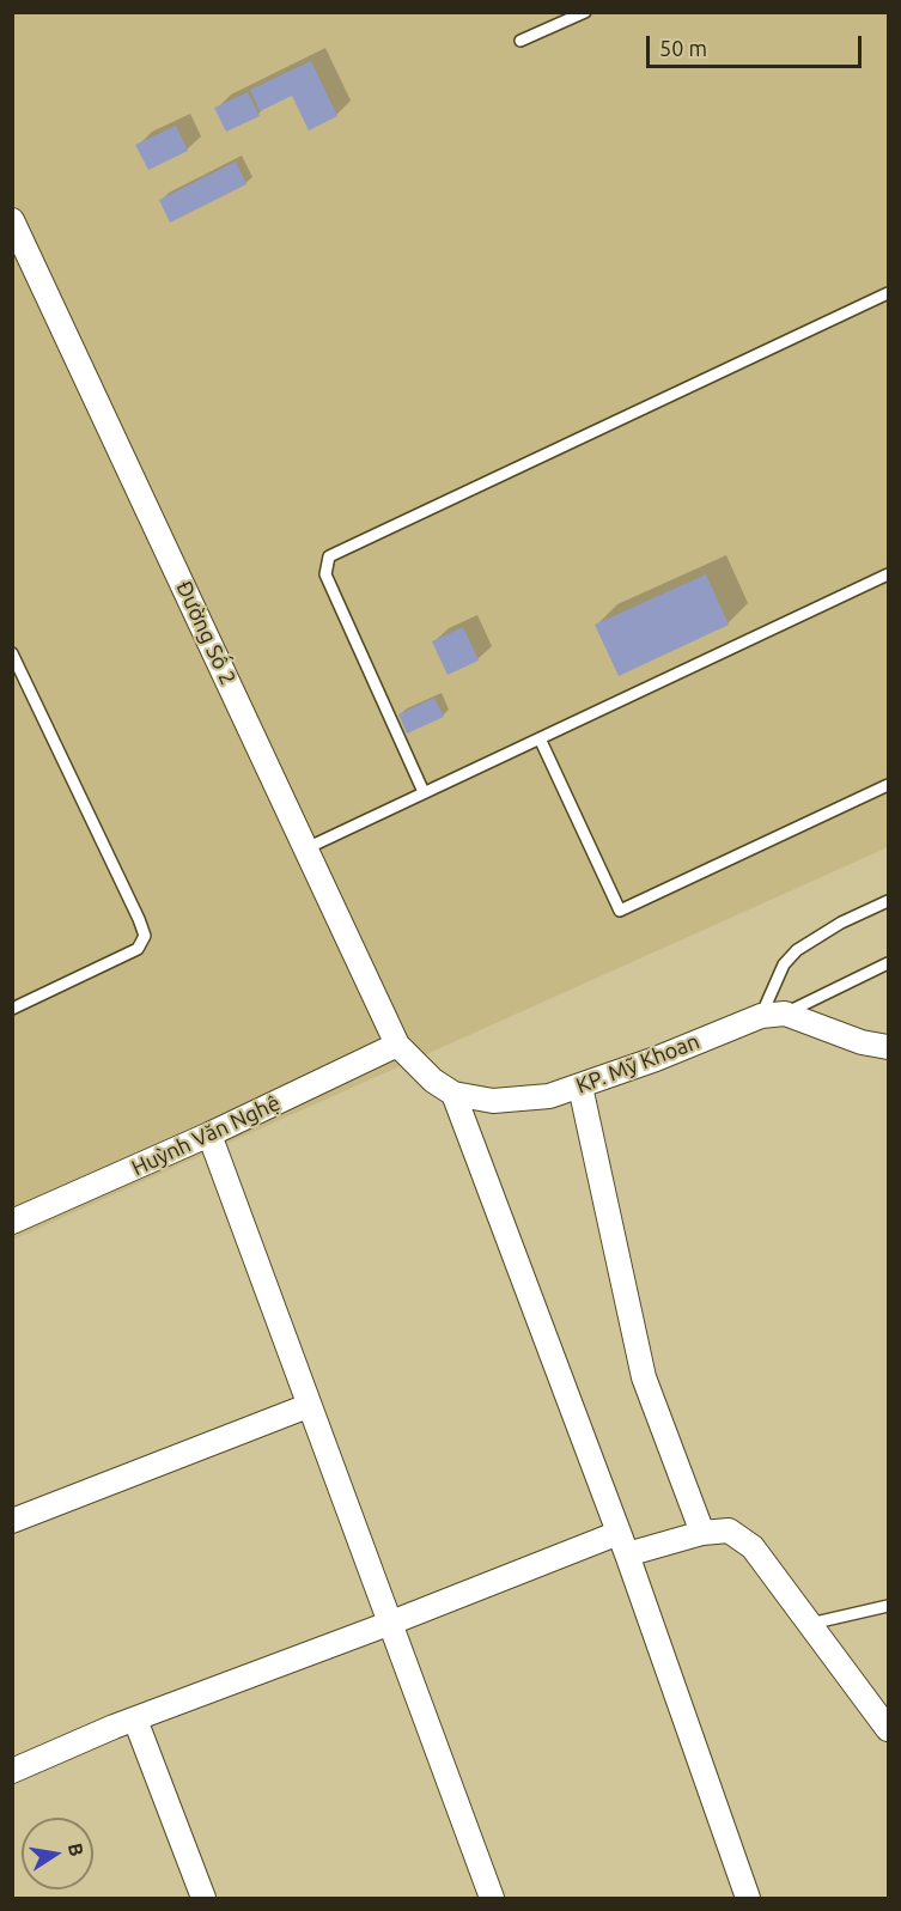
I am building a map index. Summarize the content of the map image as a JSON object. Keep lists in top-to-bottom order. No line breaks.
{"streets":{"street":["Đường Số 2","KP. Mỹ Khoan","Huỳnh Văn Nghệ"]},"crossings":[["Đường Số 2","KP. Mỹ Khoan"],["Đường Số 2","Huỳnh Văn Nghệ"],["KP. Mỹ Khoan","Huỳnh Văn Nghệ"]],"scale_bar":"50 m","north":"right"}
